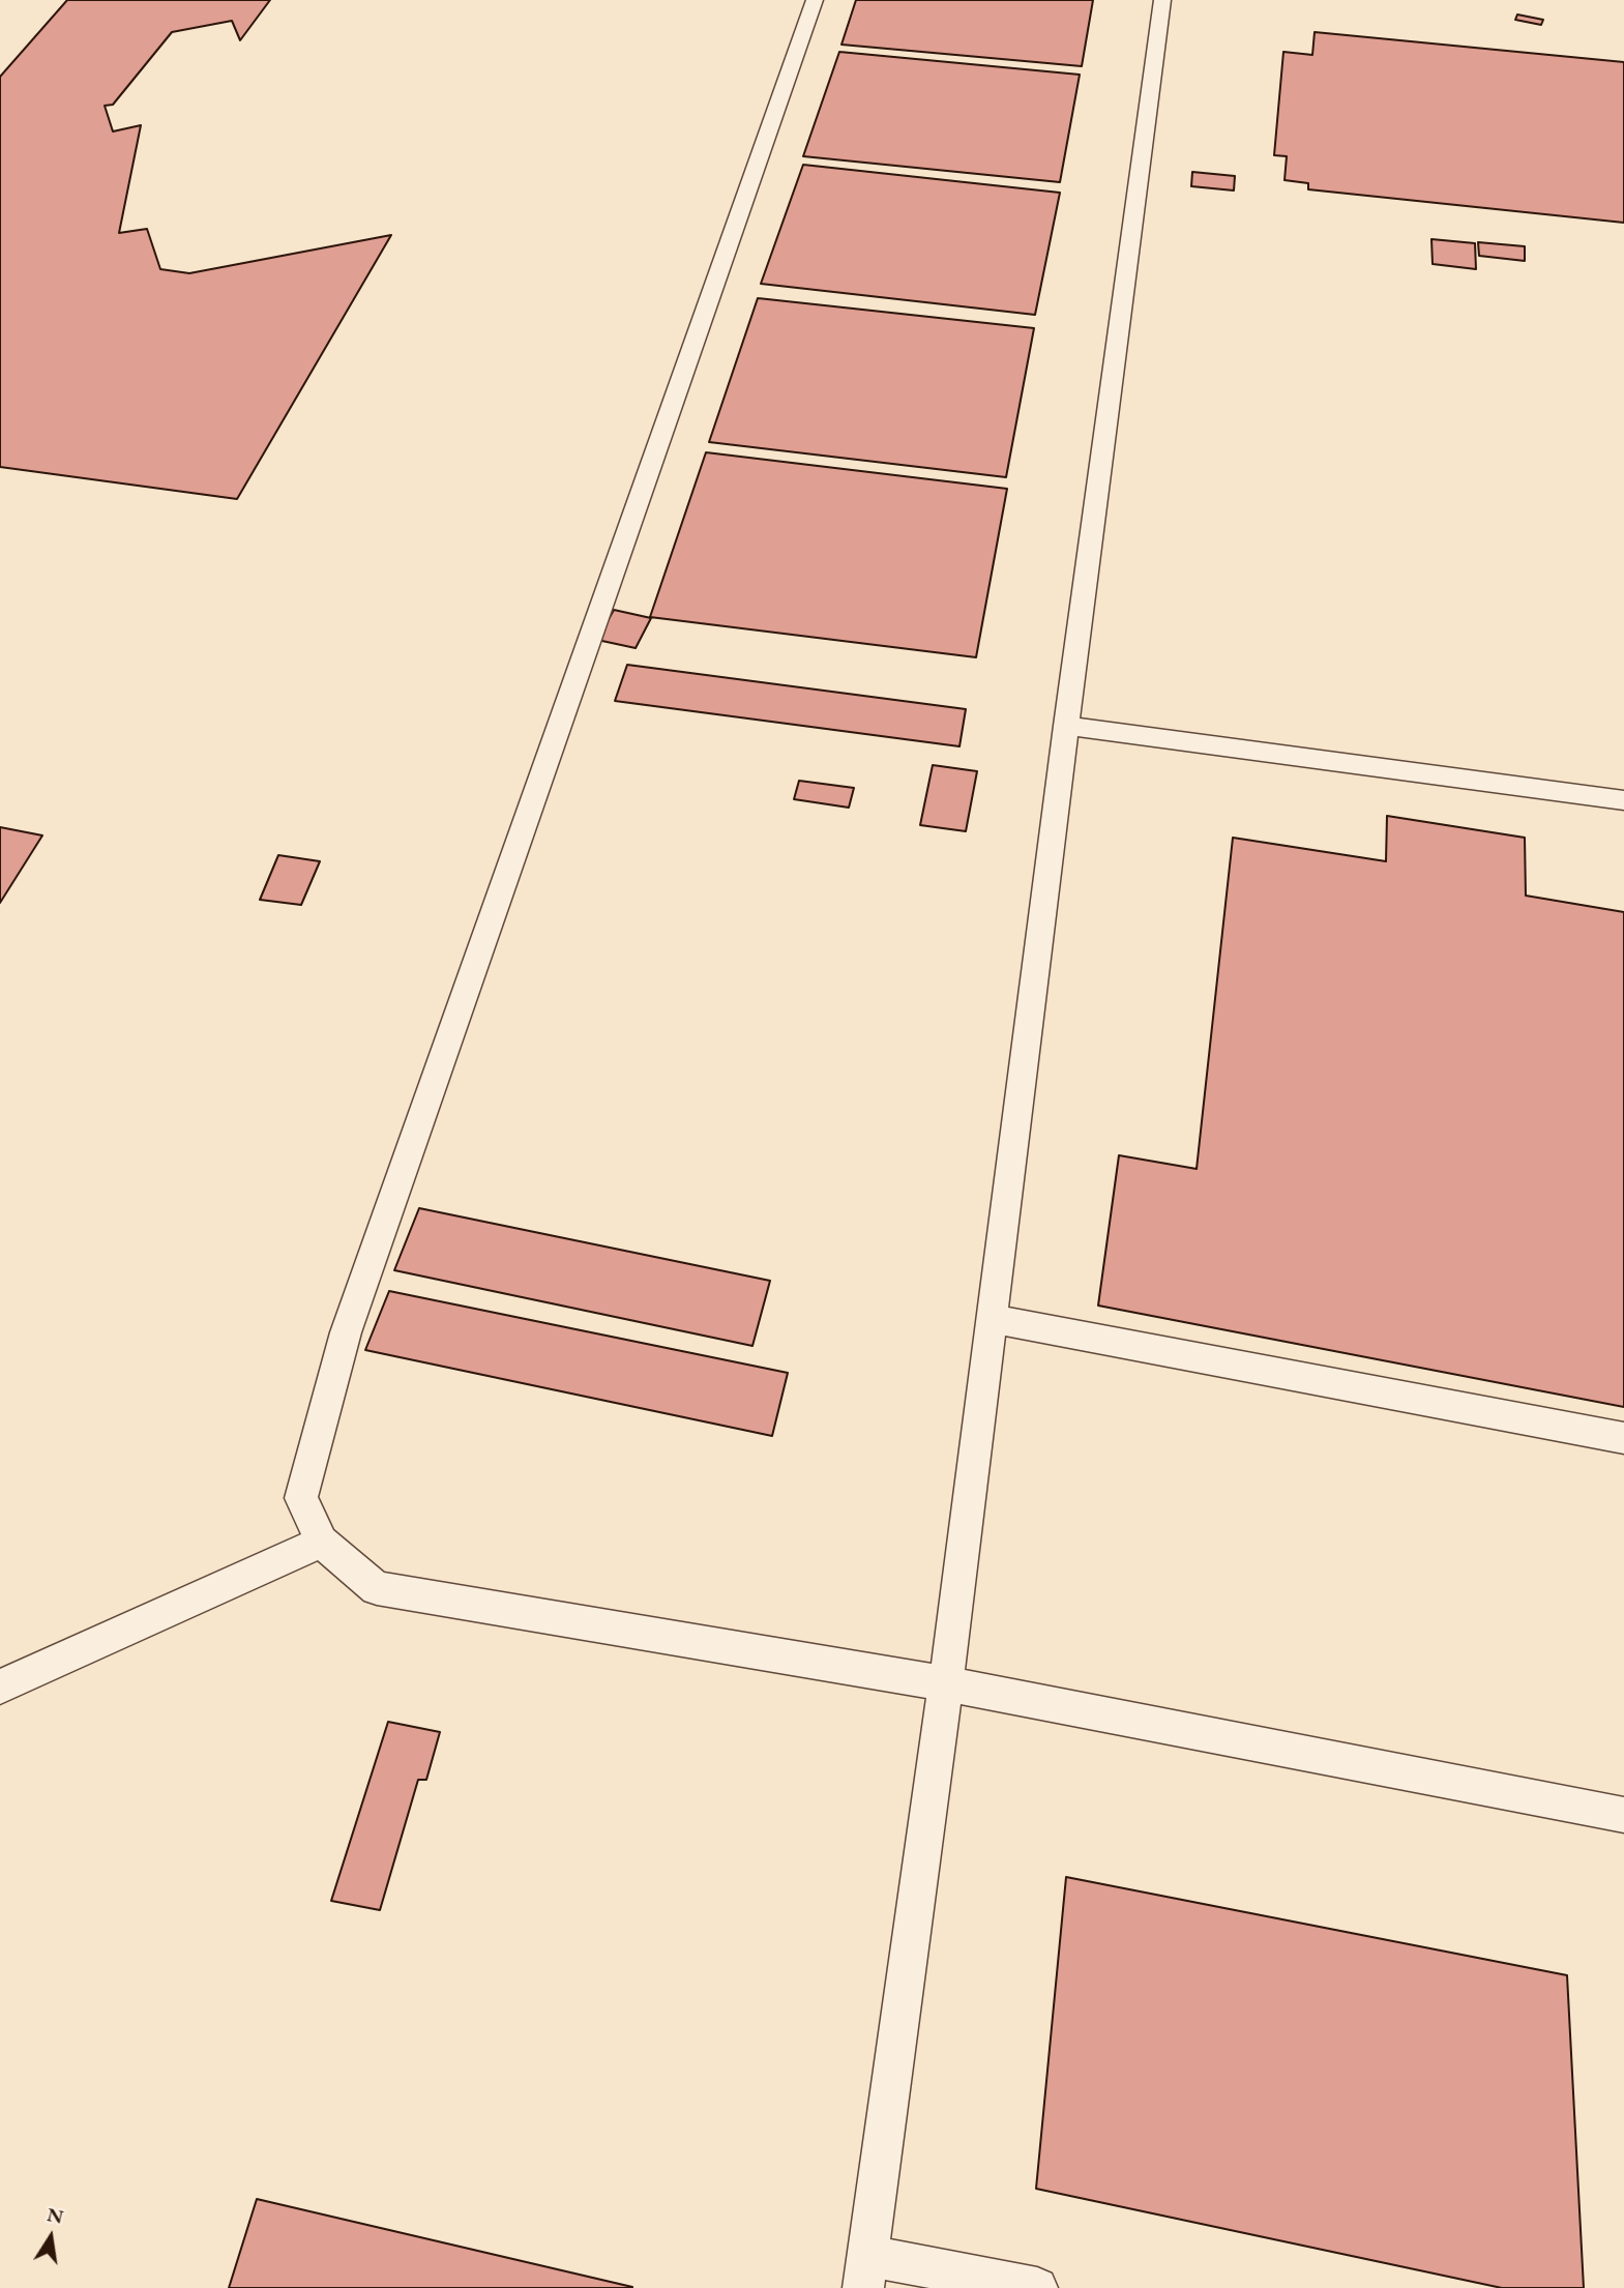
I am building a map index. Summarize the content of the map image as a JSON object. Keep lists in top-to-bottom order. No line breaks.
{"north":"top"}
